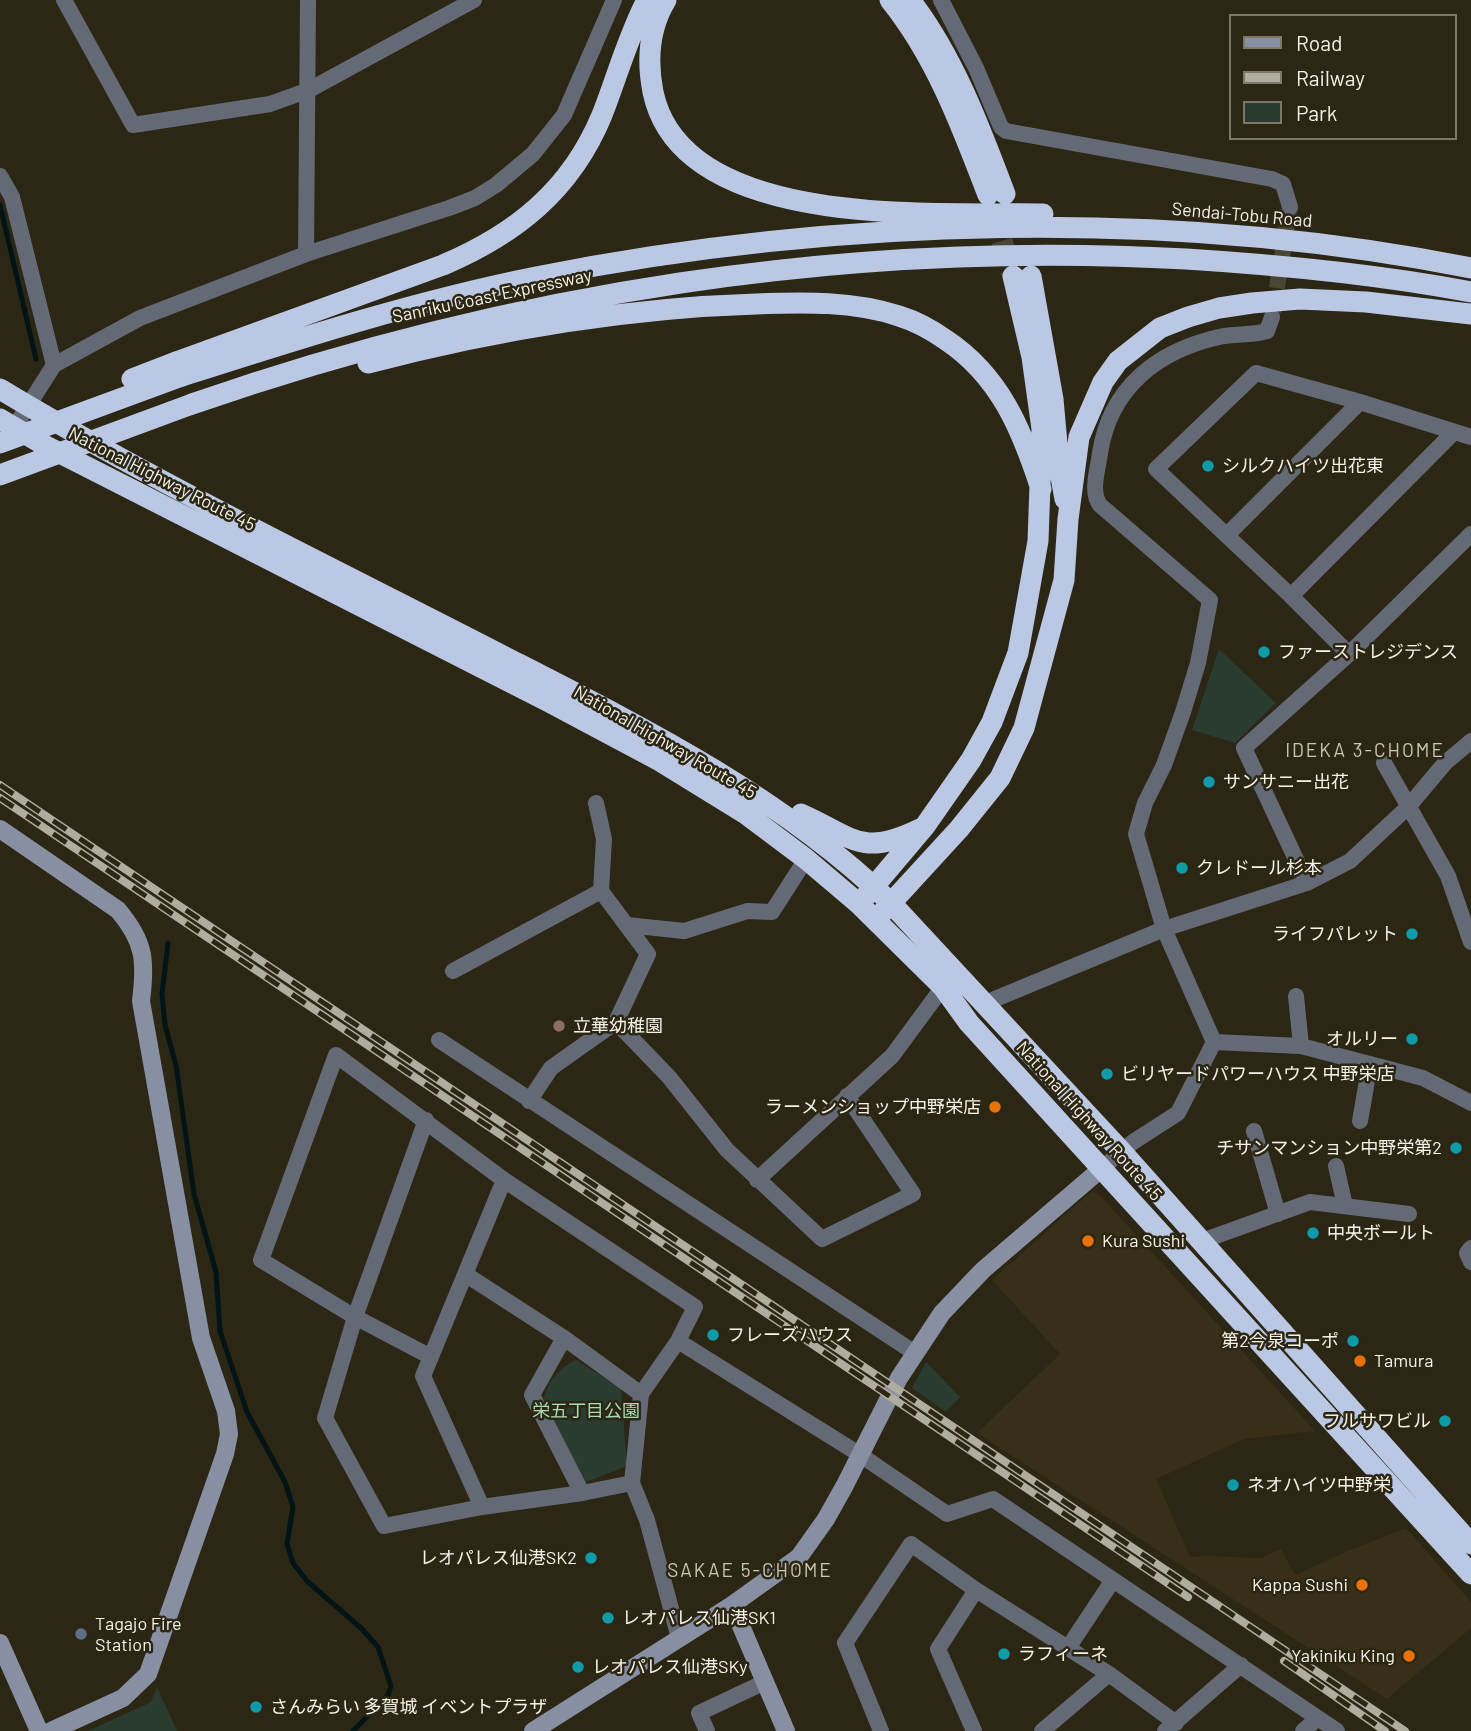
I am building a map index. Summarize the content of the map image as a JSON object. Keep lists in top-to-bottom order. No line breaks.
{"streets":{"highway":["Sendai-Tobu Road","Sanriku Coast Expressway","National Highway Route 45"]},"crossings":[["Sendai-Tobu Road","Sanriku Coast Expressway"]],"districts":["IDEKA 3-CHOME","SAKAE 5-CHOME"],"parks":["栄五丁目公園"],"places":["シルクハイツ出花東","ファーストレジデンス","サンサニー出花","クレドール杉本","ライフパレット","立華幼稚園","オルリー","ビリヤードパワーハウス 中野栄店","ラーメンショップ中野栄店","チサンマンション中野栄第2","中央ボールト","Kura Sushi","フレーズハウス","第2今泉コーポ","Tamura","フルサワビル","ネオハイツ中野栄","レオパレス仙港SK2","Kappa Sushi","レオパレス仙港SK1","Tagajo Fire Station","ラフィーネ","Yakiniku King","レオパレス仙港SKy","さんみらい 多賀城 イベントプラザ"],"legend":["Road","Railway","Park"]}
